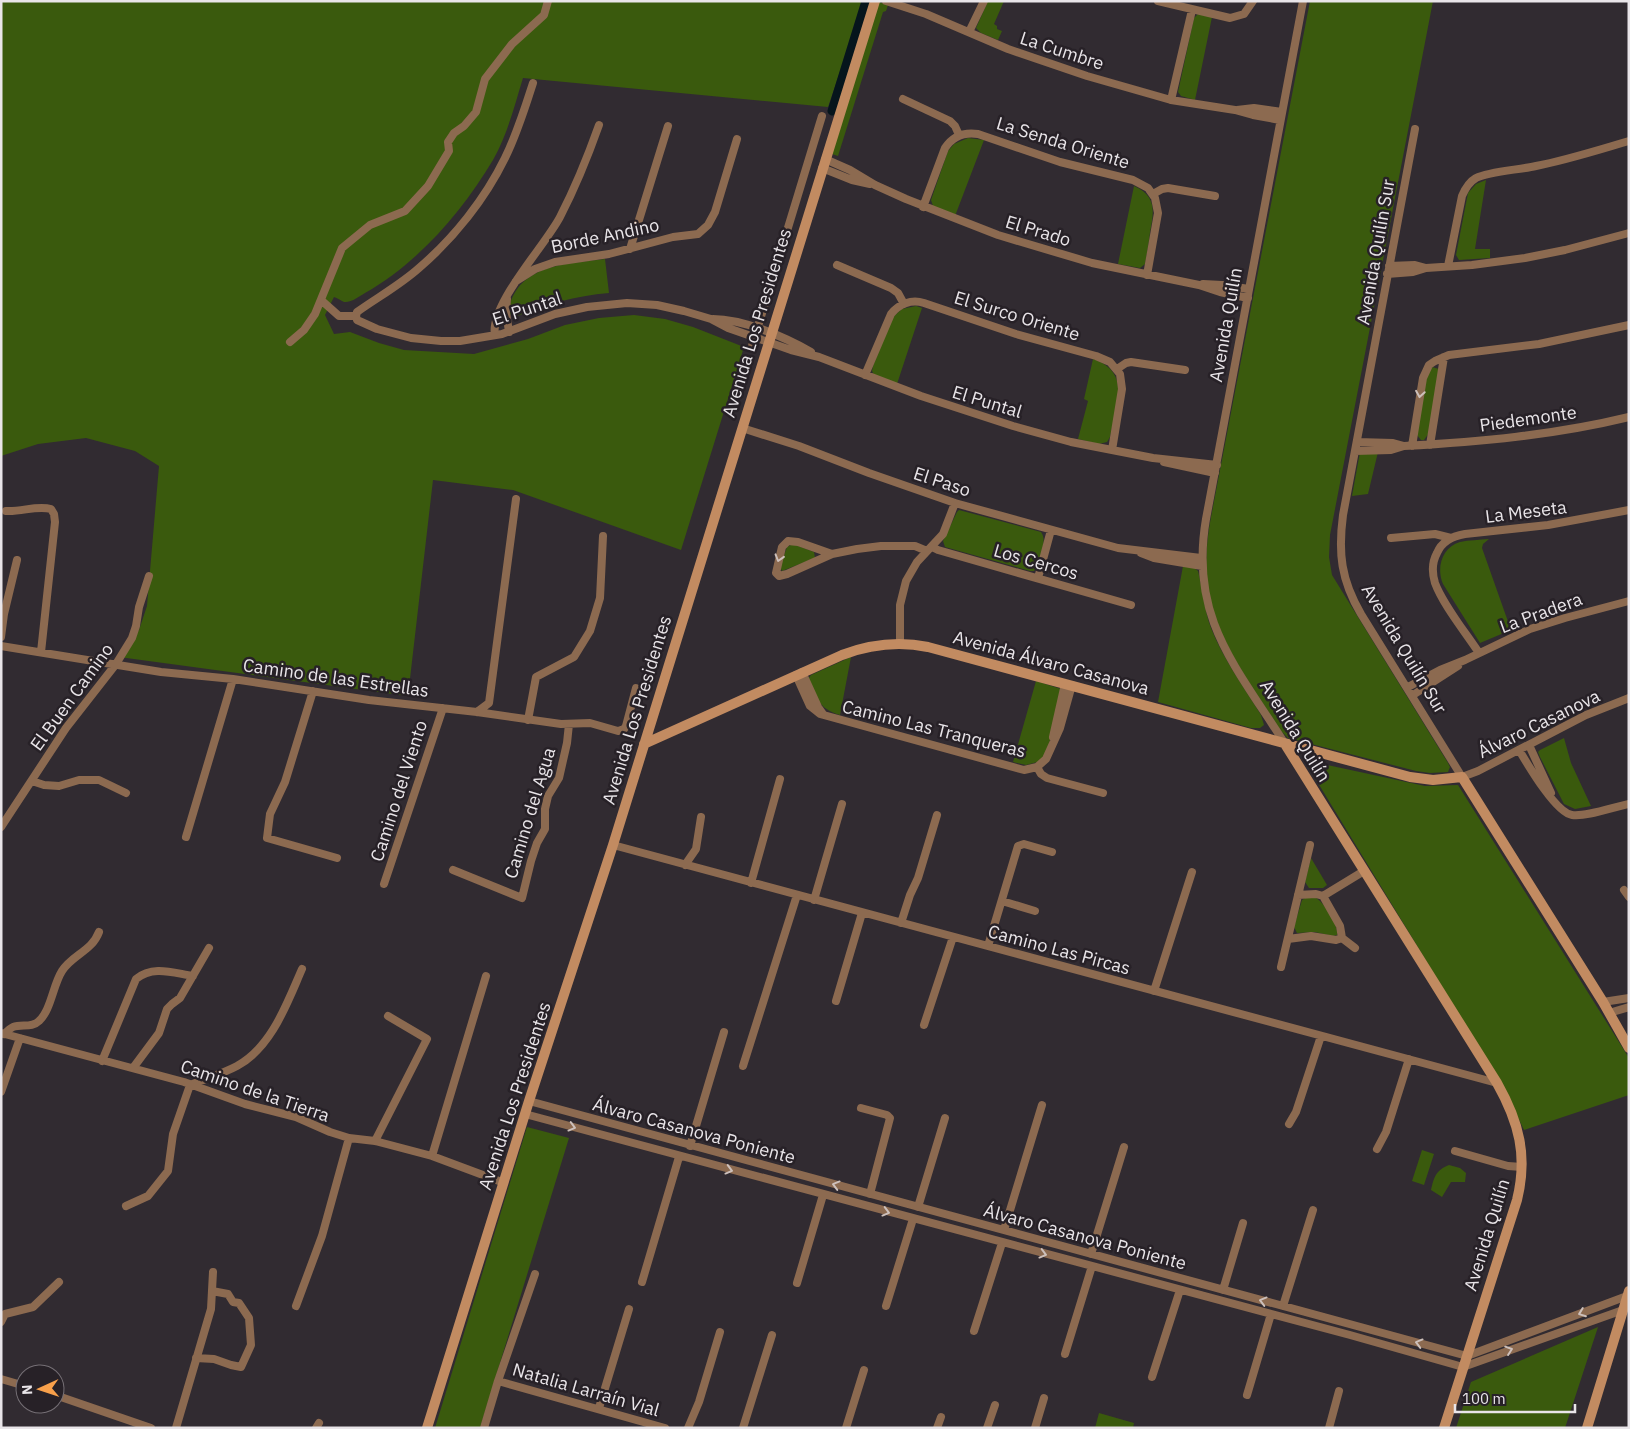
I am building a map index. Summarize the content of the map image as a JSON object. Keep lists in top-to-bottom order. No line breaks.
{"streets":{"street":["La Cumbre","La Senda Oriente","El Prado","Borde Andino","Avenida Quilín Sur","El Puntal","El Surco Oriente","Avenida Los Presidentes","Avenida Quilín","Piedemonte","El Paso","La Meseta","Los Cercos","La Pradera","Avenida Álvaro Casanova","Camino de las Estrellas","El Buen Camino","Álvaro Casanova","Camino Las Tranqueras","Camino del Viento","Camino del Agua","Camino Las Pircas","Camino de la Tierra","Álvaro Casanova Poniente","Natalia Larraín Vial"]},"crossings":[["La Cumbre","Avenida Quilín"],["El Prado","Avenida Los Presidentes"],["El Prado","Avenida Quilín"],["Avenida Quilín Sur","Piedemonte"],["Avenida Quilín Sur","La Pradera"],["Avenida Quilín Sur","Avenida Álvaro Casanova"],["Avenida Quilín Sur","Álvaro Casanova"],["El Puntal","Avenida Los Presidentes"],["El Puntal","Avenida Quilín"],["Avenida Los Presidentes","El Paso"],["Avenida Los Presidentes","Avenida Álvaro Casanova"],["Avenida Los Presidentes","Camino Las Pircas"],["Avenida Los Presidentes","Álvaro Casanova Poniente"],["Avenida Quilín","El Paso"],["Avenida Quilín","Avenida Álvaro Casanova"],["Avenida Quilín","Camino Las Pircas"],["Avenida Quilín","Álvaro Casanova Poniente"],["Avenida Álvaro Casanova","Álvaro Casanova"],["Avenida Álvaro Casanova","Camino Las Tranqueras"],["Camino de las Estrellas","El Buen Camino"],["Camino de las Estrellas","Camino del Viento"],["Camino de las Estrellas","Camino del Agua"]],"scale_bar":"100 m","north":"left"}
